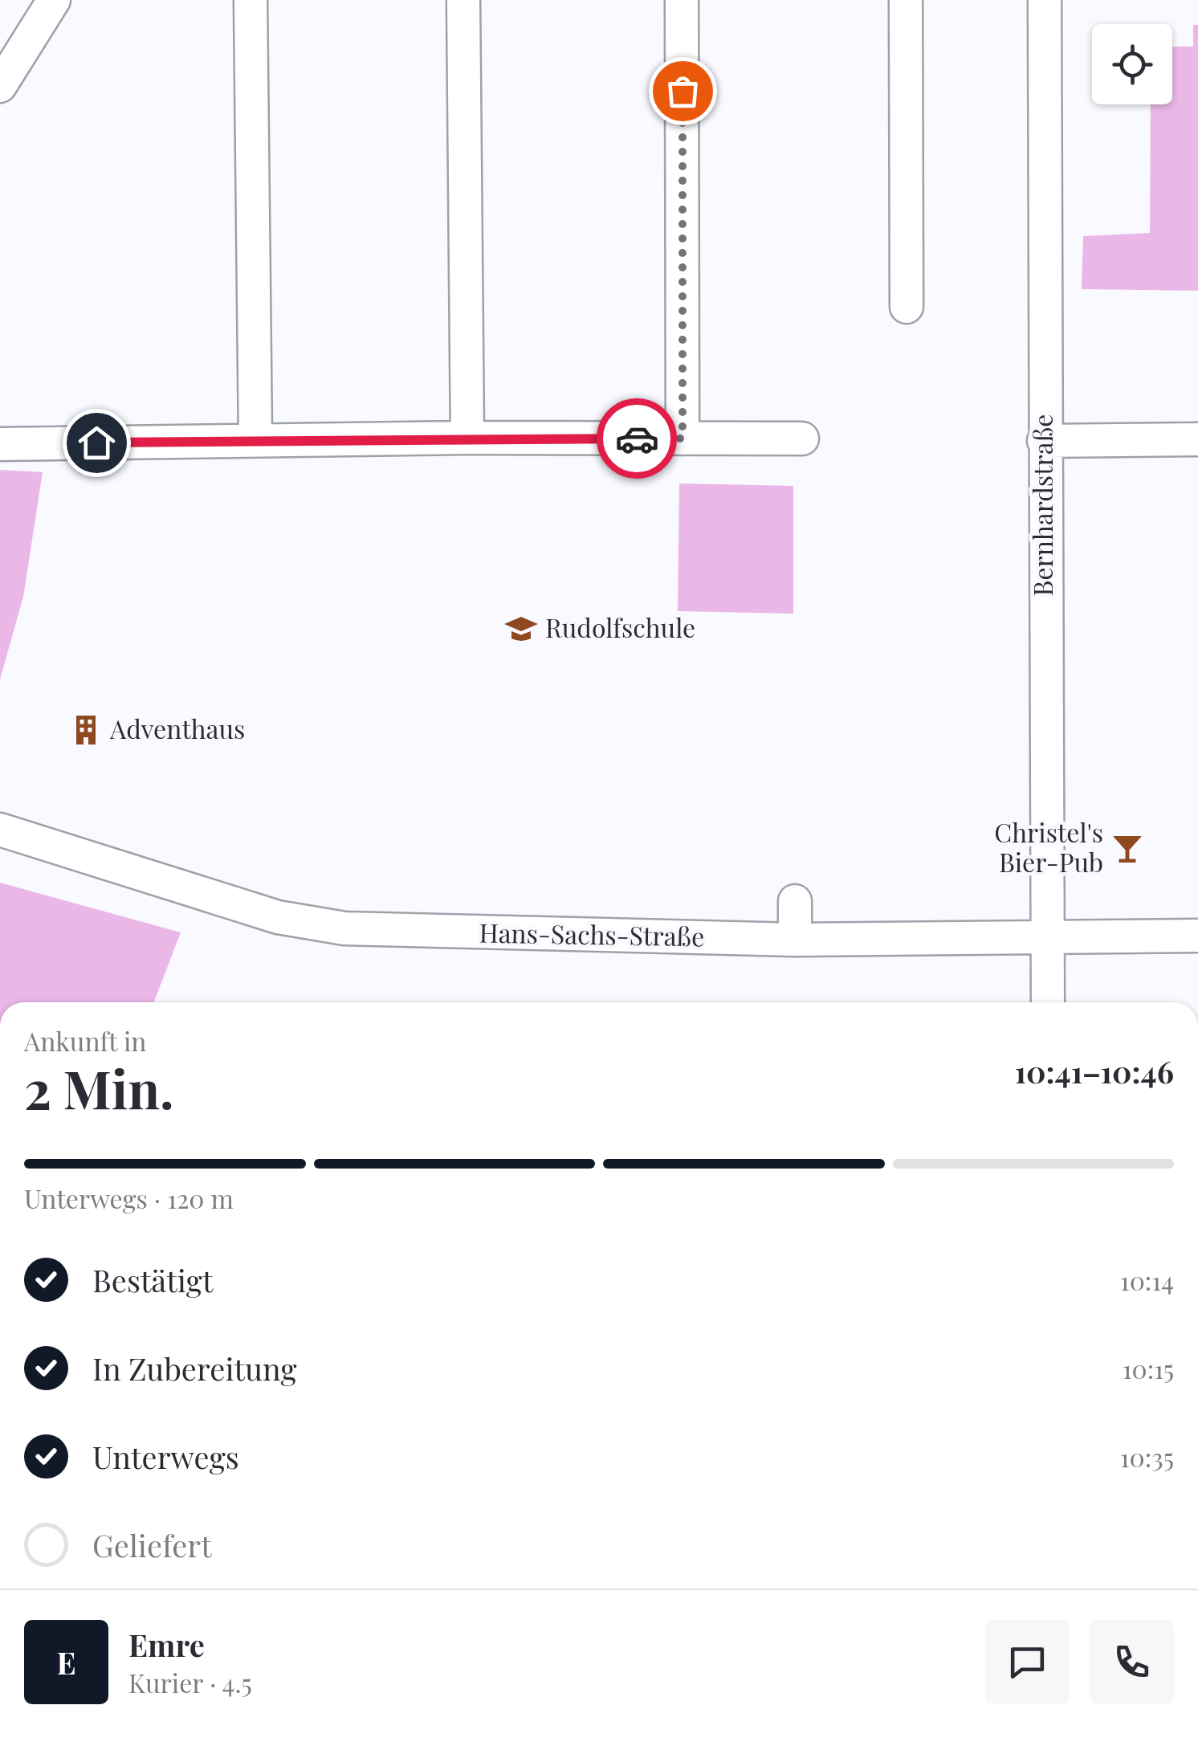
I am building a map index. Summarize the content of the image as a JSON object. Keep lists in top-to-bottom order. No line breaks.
{"streets":{"street":["Bernhardstraße","Hans-Sachs-Straße"]},"crossings":[["Bernhardstraße","Hans-Sachs-Straße"]],"places":{"school or university":["Rudolfschule"],"building":["Adventhaus"],"bar":["Christel's Bier-Pub"]},"page":{"heading":["2 Min.","Ankunft in","10:41–10:46"],"panel":["Emre","Kurier · 4.5"],"bar":"Unterwegs · 120 m","list":[["Bestätigt","10:14"],["In Zubereitung","10:15"],["Unterwegs","10:35"],"Geliefert"],"round":"E"}}
